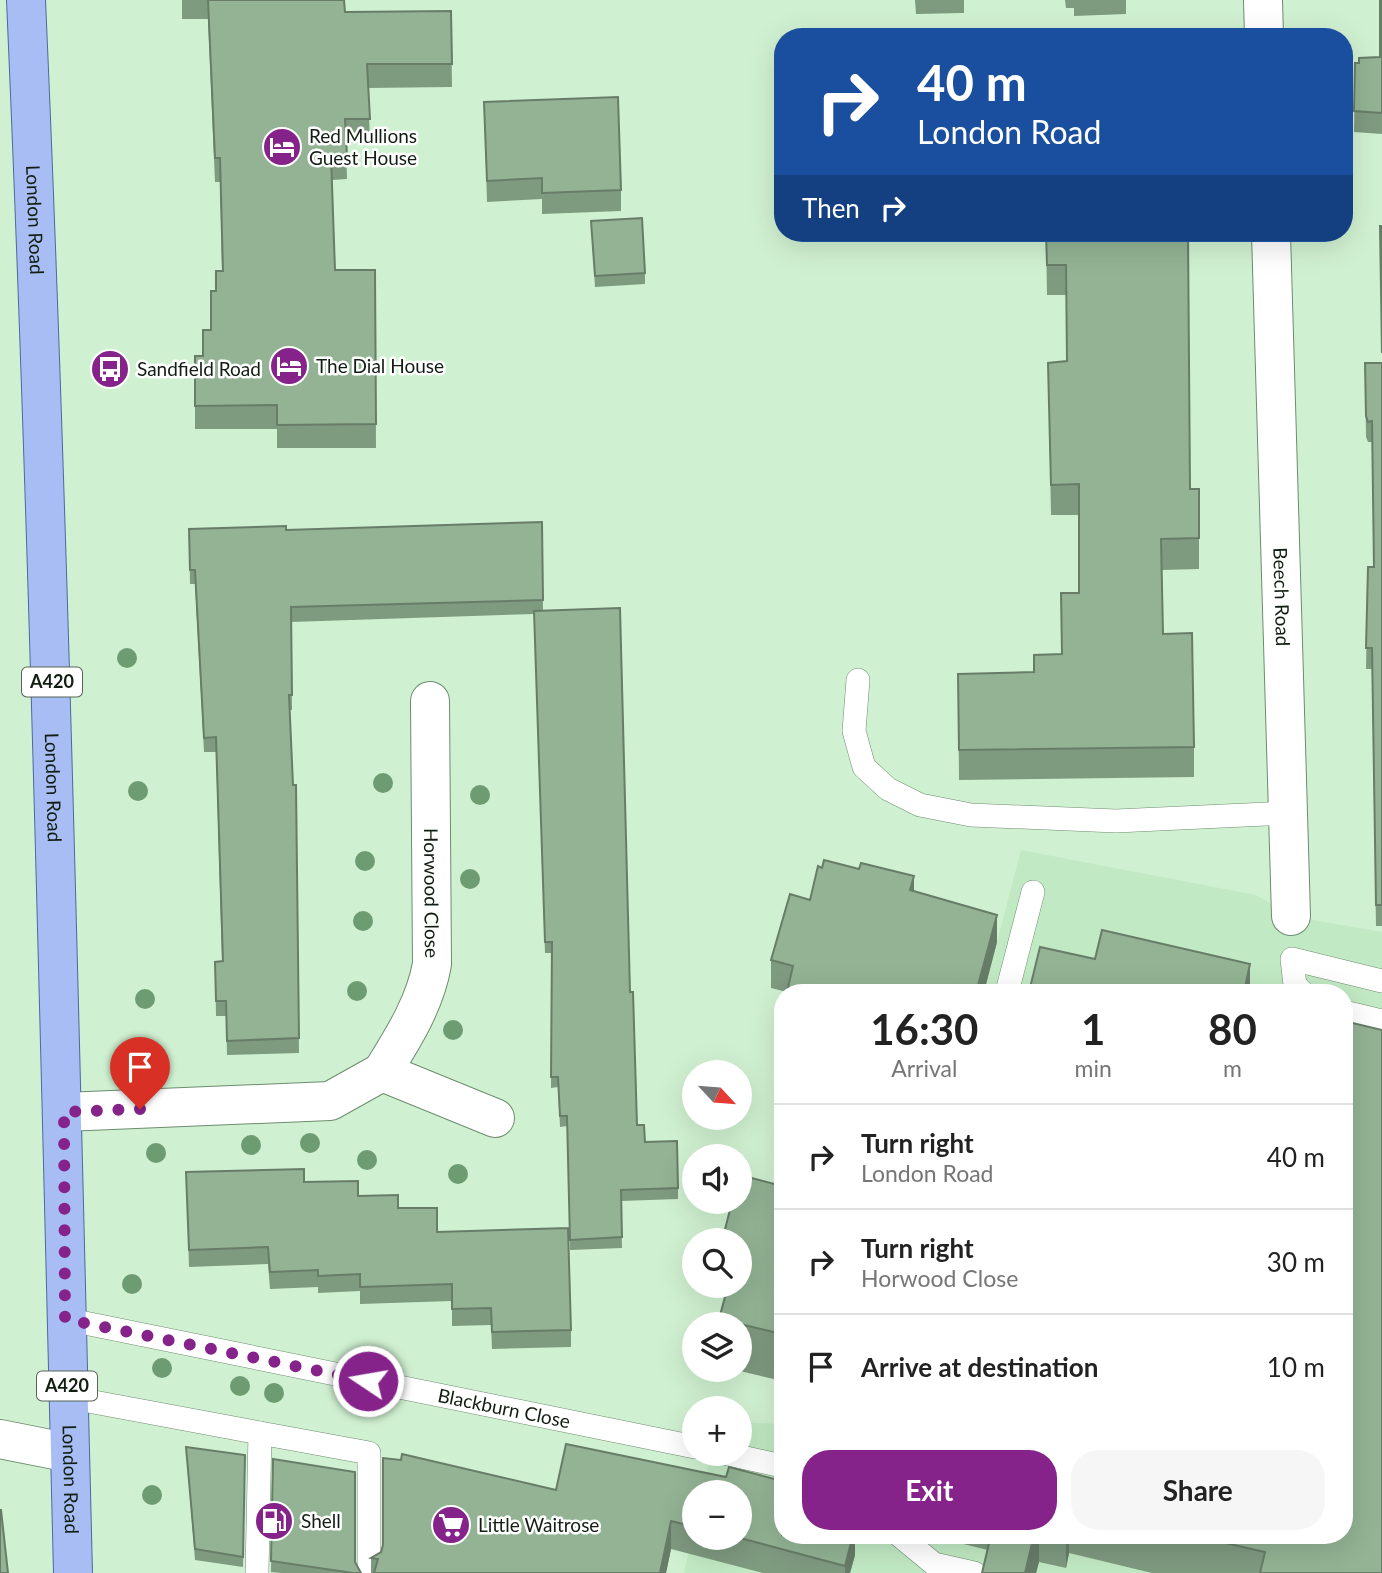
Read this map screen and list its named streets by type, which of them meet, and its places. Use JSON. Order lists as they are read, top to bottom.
{
  "streets": {
    "main road": ["London Road", "A420"],
    "street": ["Beech Road", "Horwood Close"],
    "lane": ["Blackburn Close"]
  },
  "crossings": [
    ["London Road", "Horwood Close"],
    ["London Road", "Blackburn Close"]
  ],
  "places": {
    "hotel": ["Red Mullions Guest House", "The Dial House"],
    "bus stop": ["Sandfield Road"],
    "fuel station": ["Shell"],
    "supermarket": ["Little Waitrose"]
  },
  "north": "bottom right",
  "page": {
    "turn": ["40 m", "London Road"],
    "then": "Then",
    "eta": [
      "16:30",
      "Arrival",
      "1",
      "min",
      "80",
      "m"
    ],
    "map_buttons": ["+", "−"],
    "list": [
      {
        "name": "Turn right",
        "note": "London Road",
        "value": "40 m"
      },
      {
        "name": "Turn right",
        "note": "Horwood Close",
        "value": "30 m"
      },
      {
        "name": "Arrive at destination",
        "value": "10 m"
      }
    ],
    "buttons": ["Exit", "Share"]
  }
}
